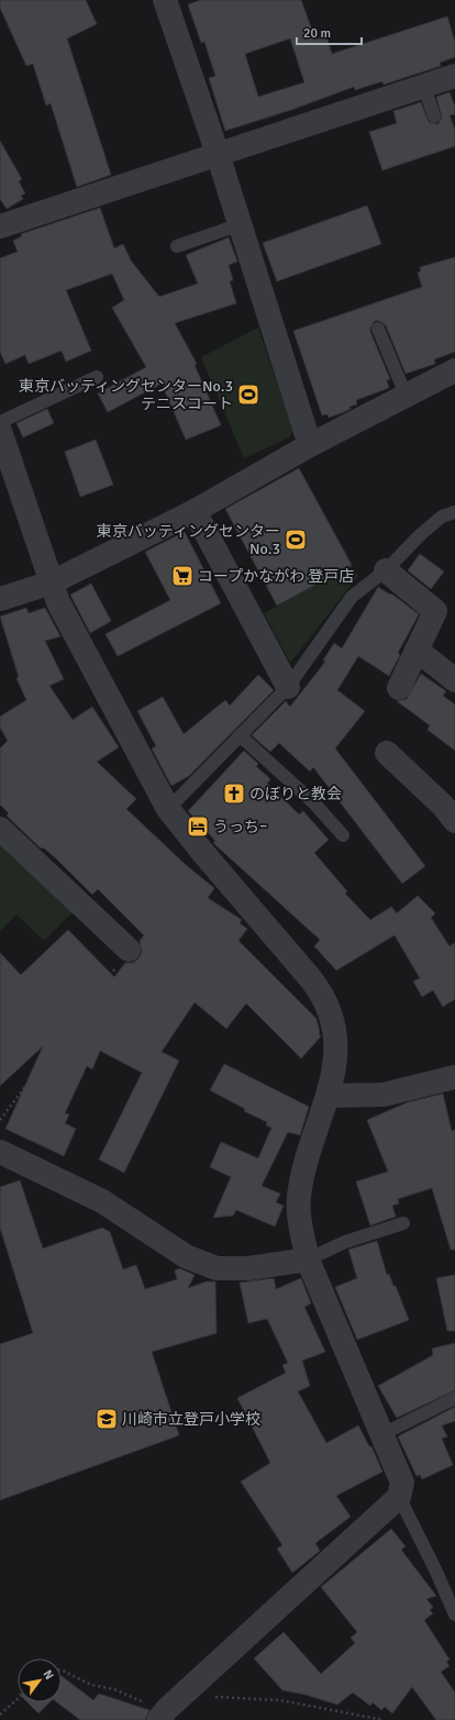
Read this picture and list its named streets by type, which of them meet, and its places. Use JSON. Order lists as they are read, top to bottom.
{
  "places": {
    "sports": ["東京バッティングセンターNo.3 テニスコート", "東京バッティングセンター No.3"],
    "supermarket": ["コープかながわ 登戸店"],
    "church": ["のぼりと教会"],
    "hotel": ["うっちｰ"],
    "school or university": ["川崎市立登戸小学校"]
  },
  "scale_bar": "20 m",
  "north": "top right"
}
